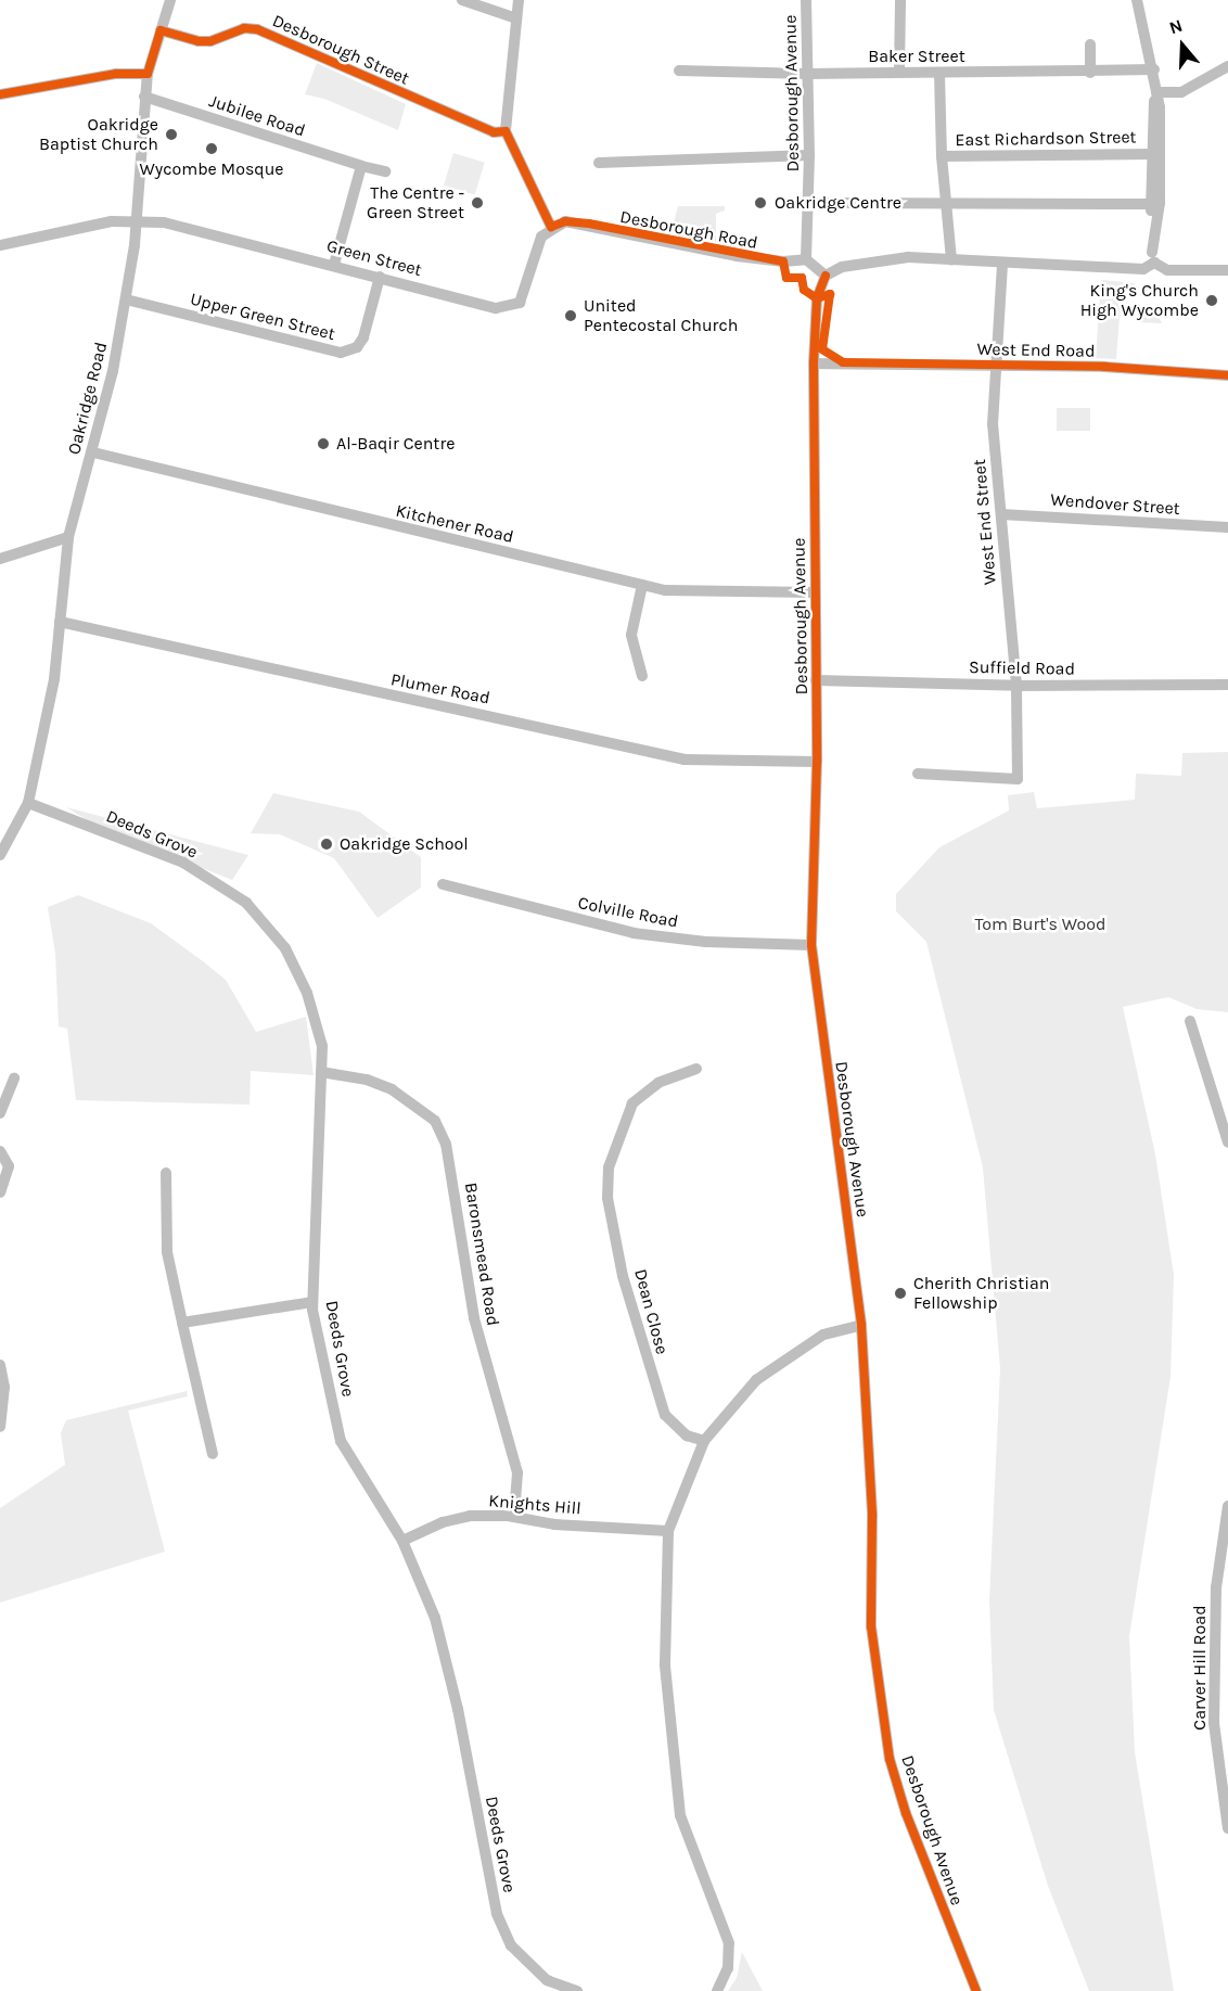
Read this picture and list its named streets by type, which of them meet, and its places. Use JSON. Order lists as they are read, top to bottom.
{
  "streets": {
    "street": [
      "Desborough Street",
      "Baker Street",
      "Desborough Avenue",
      "Jubilee Road",
      "East Richardson Street",
      "Desborough Road",
      "Green Street",
      "Upper Green Street",
      "West End Road",
      "Oakridge Road",
      "Wendover Street",
      "West End Street",
      "Kitchener Road",
      "Suffield Road",
      "Plumer Road",
      "Deeds Grove",
      "Colville Road",
      "Baronsmead Road",
      "Dean Close",
      "Knights Hill",
      "Carver Hill Road"
    ]
  },
  "crossings": [
    ["Desborough Street", "Oakridge Road"],
    ["Baker Street", "Desborough Avenue"],
    ["Desborough Avenue", "Desborough Road"],
    ["Desborough Avenue", "West End Road"],
    ["Desborough Avenue", "Kitchener Road"],
    ["Desborough Avenue", "Suffield Road"],
    ["Desborough Avenue", "Plumer Road"],
    ["Desborough Avenue", "Colville Road"],
    ["Jubilee Road", "Oakridge Road"],
    ["Desborough Road", "Green Street"],
    ["Green Street", "Upper Green Street"],
    ["Green Street", "Oakridge Road"],
    ["Upper Green Street", "Oakridge Road"],
    ["West End Road", "West End Street"],
    ["Oakridge Road", "Kitchener Road"],
    ["Oakridge Road", "Plumer Road"],
    ["Oakridge Road", "Deeds Grove"],
    ["Wendover Street", "West End Street"],
    ["West End Street", "Suffield Road"],
    ["Deeds Grove", "Baronsmead Road"],
    ["Deeds Grove", "Knights Hill"],
    ["Baronsmead Road", "Knights Hill"]
  ],
  "parks": ["Tom Burt's Wood"],
  "places": [
    "Oakridge Baptist Church",
    "Wycombe Mosque",
    "The Centre - Green Street",
    "Oakridge Centre",
    "King's Church High Wycombe",
    "United Pentecostal Church",
    "Al-Baqir Centre",
    "Oakridge School",
    "Cherith Christian Fellowship"
  ],
  "north": "top"
}
